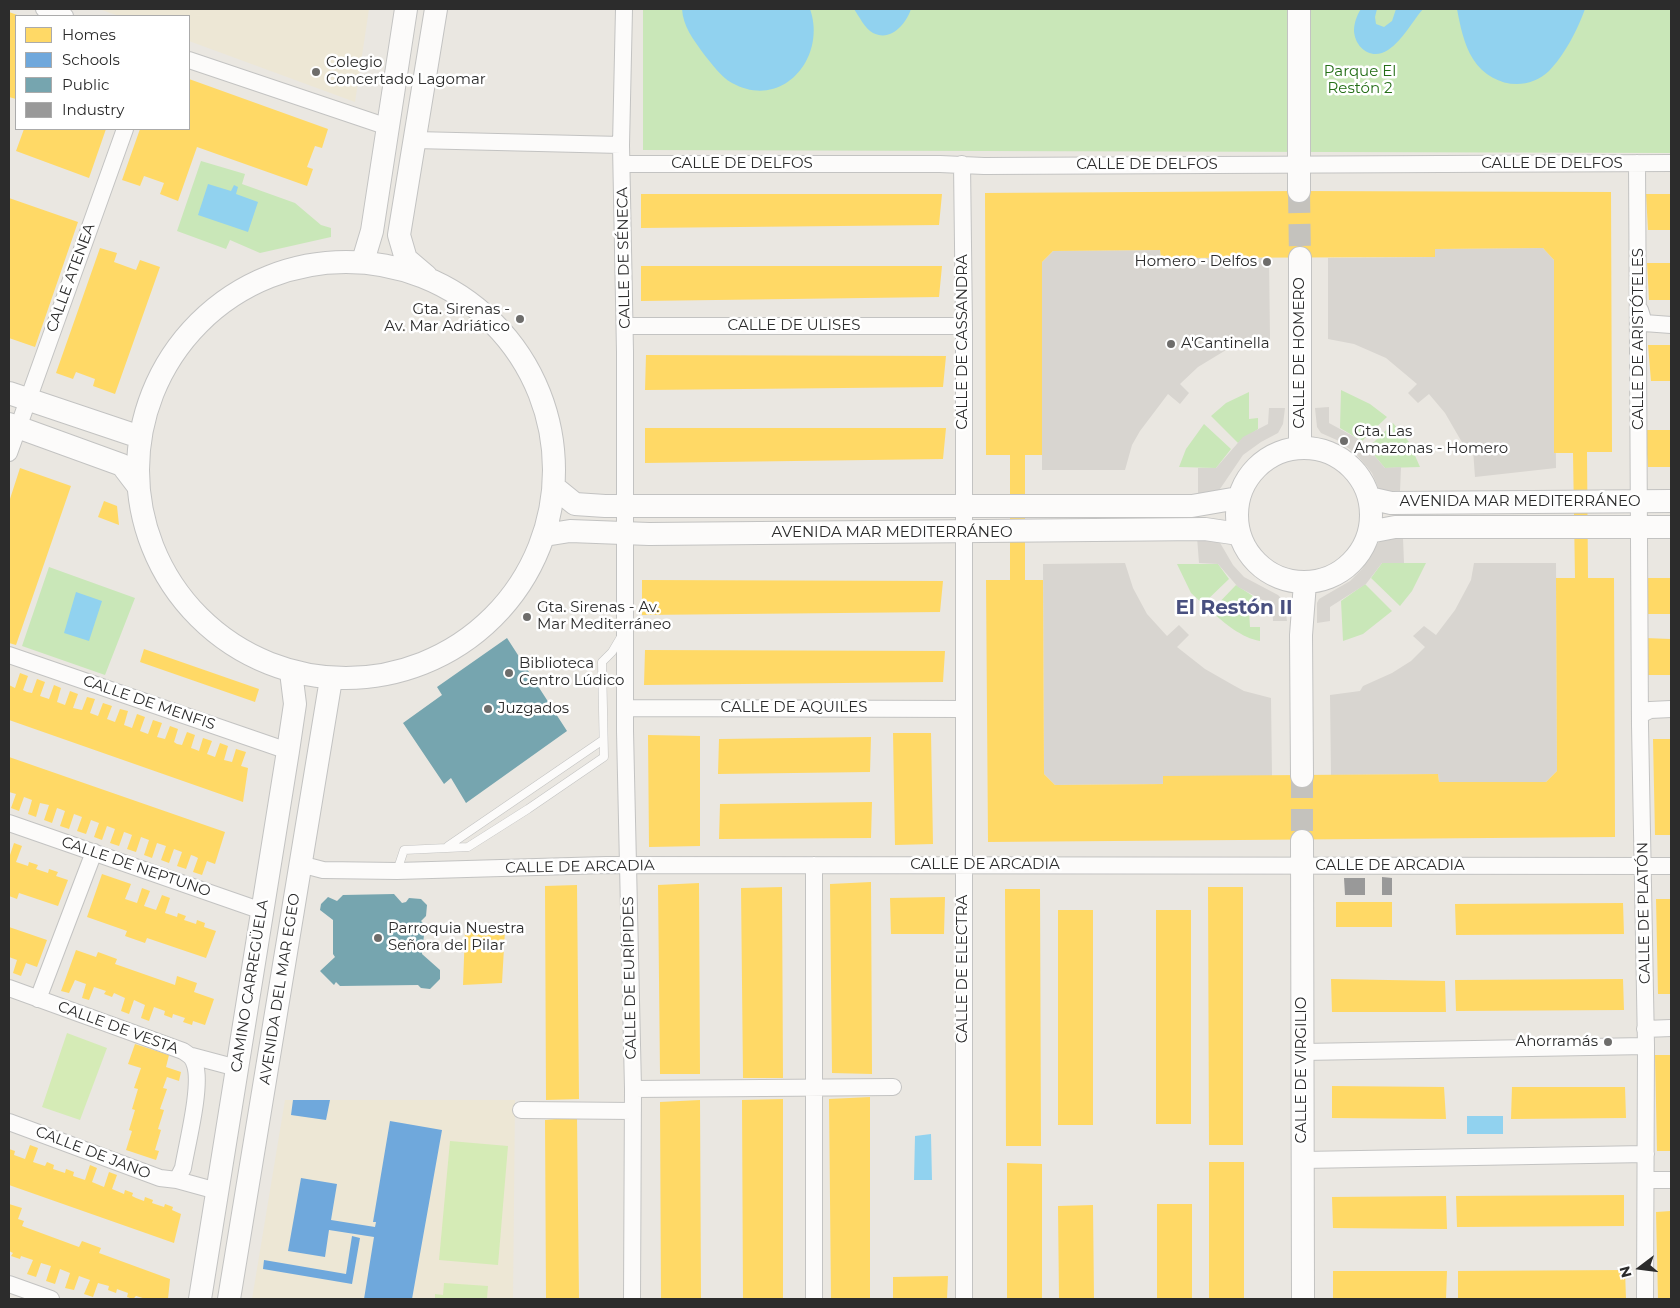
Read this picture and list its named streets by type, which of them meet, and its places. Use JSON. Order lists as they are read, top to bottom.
{
  "streets": {
    "street": [
      "CALLE DE DELFOS",
      "CALLE DE SÉNECA",
      "CALLE ATENEA",
      "CALLE DE ULISES",
      "CALLE DE ARISTÓTELES",
      "CALLE DE CASSANDRA",
      "CALLE DE HOMERO",
      "AVENIDA MAR MEDITERRÁNEO",
      "CALLE DE MENFIS",
      "CALLE DE AQUILES",
      "CALLE DE ARCADIA",
      "CALLE DE NEPTUNO",
      "CALLE DE PLATÓN",
      "CALLE DE ELECTRA",
      "CALLE DE EURÍPIDES",
      "CAMINO CARREGÜELA",
      "AVENIDA DEL MAR EGEO",
      "CALLE DE VESTA",
      "CALLE DE VIRGILIO",
      "CALLE DE JANO"
    ]
  },
  "crossings": [
    ["CALLE DE DELFOS", "CALLE DE SÉNECA"],
    ["CALLE DE DELFOS", "CALLE DE ARISTÓTELES"],
    ["CALLE DE DELFOS", "CALLE DE CASSANDRA"],
    ["CALLE DE SÉNECA", "CALLE DE ULISES"],
    ["CALLE DE SÉNECA", "AVENIDA MAR MEDITERRÁNEO"],
    ["CALLE DE SÉNECA", "CALLE DE EURÍPIDES"],
    ["CALLE DE ULISES", "CALLE DE CASSANDRA"],
    ["CALLE DE ARISTÓTELES", "AVENIDA MAR MEDITERRÁNEO"],
    ["CALLE DE ARISTÓTELES", "CALLE DE PLATÓN"],
    ["CALLE DE CASSANDRA", "AVENIDA MAR MEDITERRÁNEO"],
    ["CALLE DE CASSANDRA", "CALLE DE ELECTRA"],
    ["CALLE DE HOMERO", "AVENIDA MAR MEDITERRÁNEO"],
    ["AVENIDA MAR MEDITERRÁNEO", "CALLE DE PLATÓN"],
    ["AVENIDA MAR MEDITERRÁNEO", "CALLE DE ELECTRA"],
    ["AVENIDA MAR MEDITERRÁNEO", "CALLE DE EURÍPIDES"],
    ["CALLE DE MENFIS", "CAMINO CARREGÜELA"],
    ["CALLE DE AQUILES", "CALLE DE ELECTRA"],
    ["CALLE DE AQUILES", "CALLE DE EURÍPIDES"],
    ["CALLE DE ARCADIA", "CALLE DE PLATÓN"],
    ["CALLE DE ARCADIA", "CALLE DE ELECTRA"],
    ["CALLE DE ARCADIA", "CALLE DE EURÍPIDES"],
    ["CALLE DE ARCADIA", "AVENIDA DEL MAR EGEO"],
    ["CALLE DE ARCADIA", "CALLE DE VIRGILIO"],
    ["CALLE DE NEPTUNO", "CAMINO CARREGÜELA"],
    ["CAMINO CARREGÜELA", "CALLE DE JANO"],
    ["CALLE DE VESTA", "CALLE DE JANO"]
  ],
  "districts": ["El Restón II"],
  "parks": ["Parque El Restón 2"],
  "places": [
    "Colegio Concertado Lagomar",
    "Homero - Delfos",
    "Gta. Sirenas - Av. Mar Adriático",
    "A'Cantinella",
    "Gta. Las Amazonas - Homero",
    "Gta. Sirenas - Av. Mar Mediterráneo",
    "Biblioteca Centro Lúdico",
    "Juzgados",
    "Parroquia Nuestra Señora del Pilar",
    "Ahorramás"
  ],
  "legend": [
    "Homes",
    "Schools",
    "Public",
    "Industry"
  ],
  "north": "left"
}
